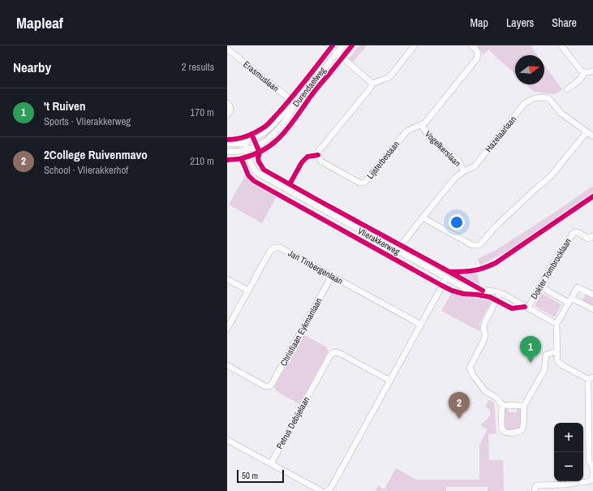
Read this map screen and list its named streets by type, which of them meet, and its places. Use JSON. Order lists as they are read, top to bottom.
{
  "streets": {
    "street": [
      "Erasmuslaan",
      "Durendaelweg",
      "Hazelaarlaan",
      "Vogelkerslaan",
      "Lijsterbeslaan",
      "Vlierakkerweg",
      "Jan Tinbergenlaan",
      "Dokter Tombrocklaan",
      "Christiaan Eykmanlaan",
      "Petrus Debijelaan"
    ]
  },
  "crossings": [
    ["Erasmuslaan", "Durendaelweg"],
    ["Durendaelweg", "Vlierakkerweg"],
    ["Hazelaarlaan", "Vogelkerslaan"],
    ["Hazelaarlaan", "Vlierakkerweg"],
    ["Vogelkerslaan", "Lijsterbeslaan"],
    ["Vlierakkerweg", "Dokter Tombrocklaan"],
    ["Jan Tinbergenlaan", "Christiaan Eykmanlaan"]
  ],
  "scale_bar": "50 m",
  "north": "right",
  "page": {
    "header": "Mapleaf",
    "nav": ["Map", "Layers", "Share"],
    "heading": ["Nearby", "2 results"],
    "list": [
      {
        "mark": "1",
        "name": "'t Ruiven",
        "note": "Sports · Vlierakkerweg",
        "value": "170 m"
      },
      {
        "mark": "2",
        "name": "2College Ruivenmavo",
        "note": "School · Vlierakkerhof",
        "value": "210 m"
      }
    ],
    "pins": ["1", "2"],
    "map_buttons": ["+", "−"],
    "scale": "50 m"
  }
}
